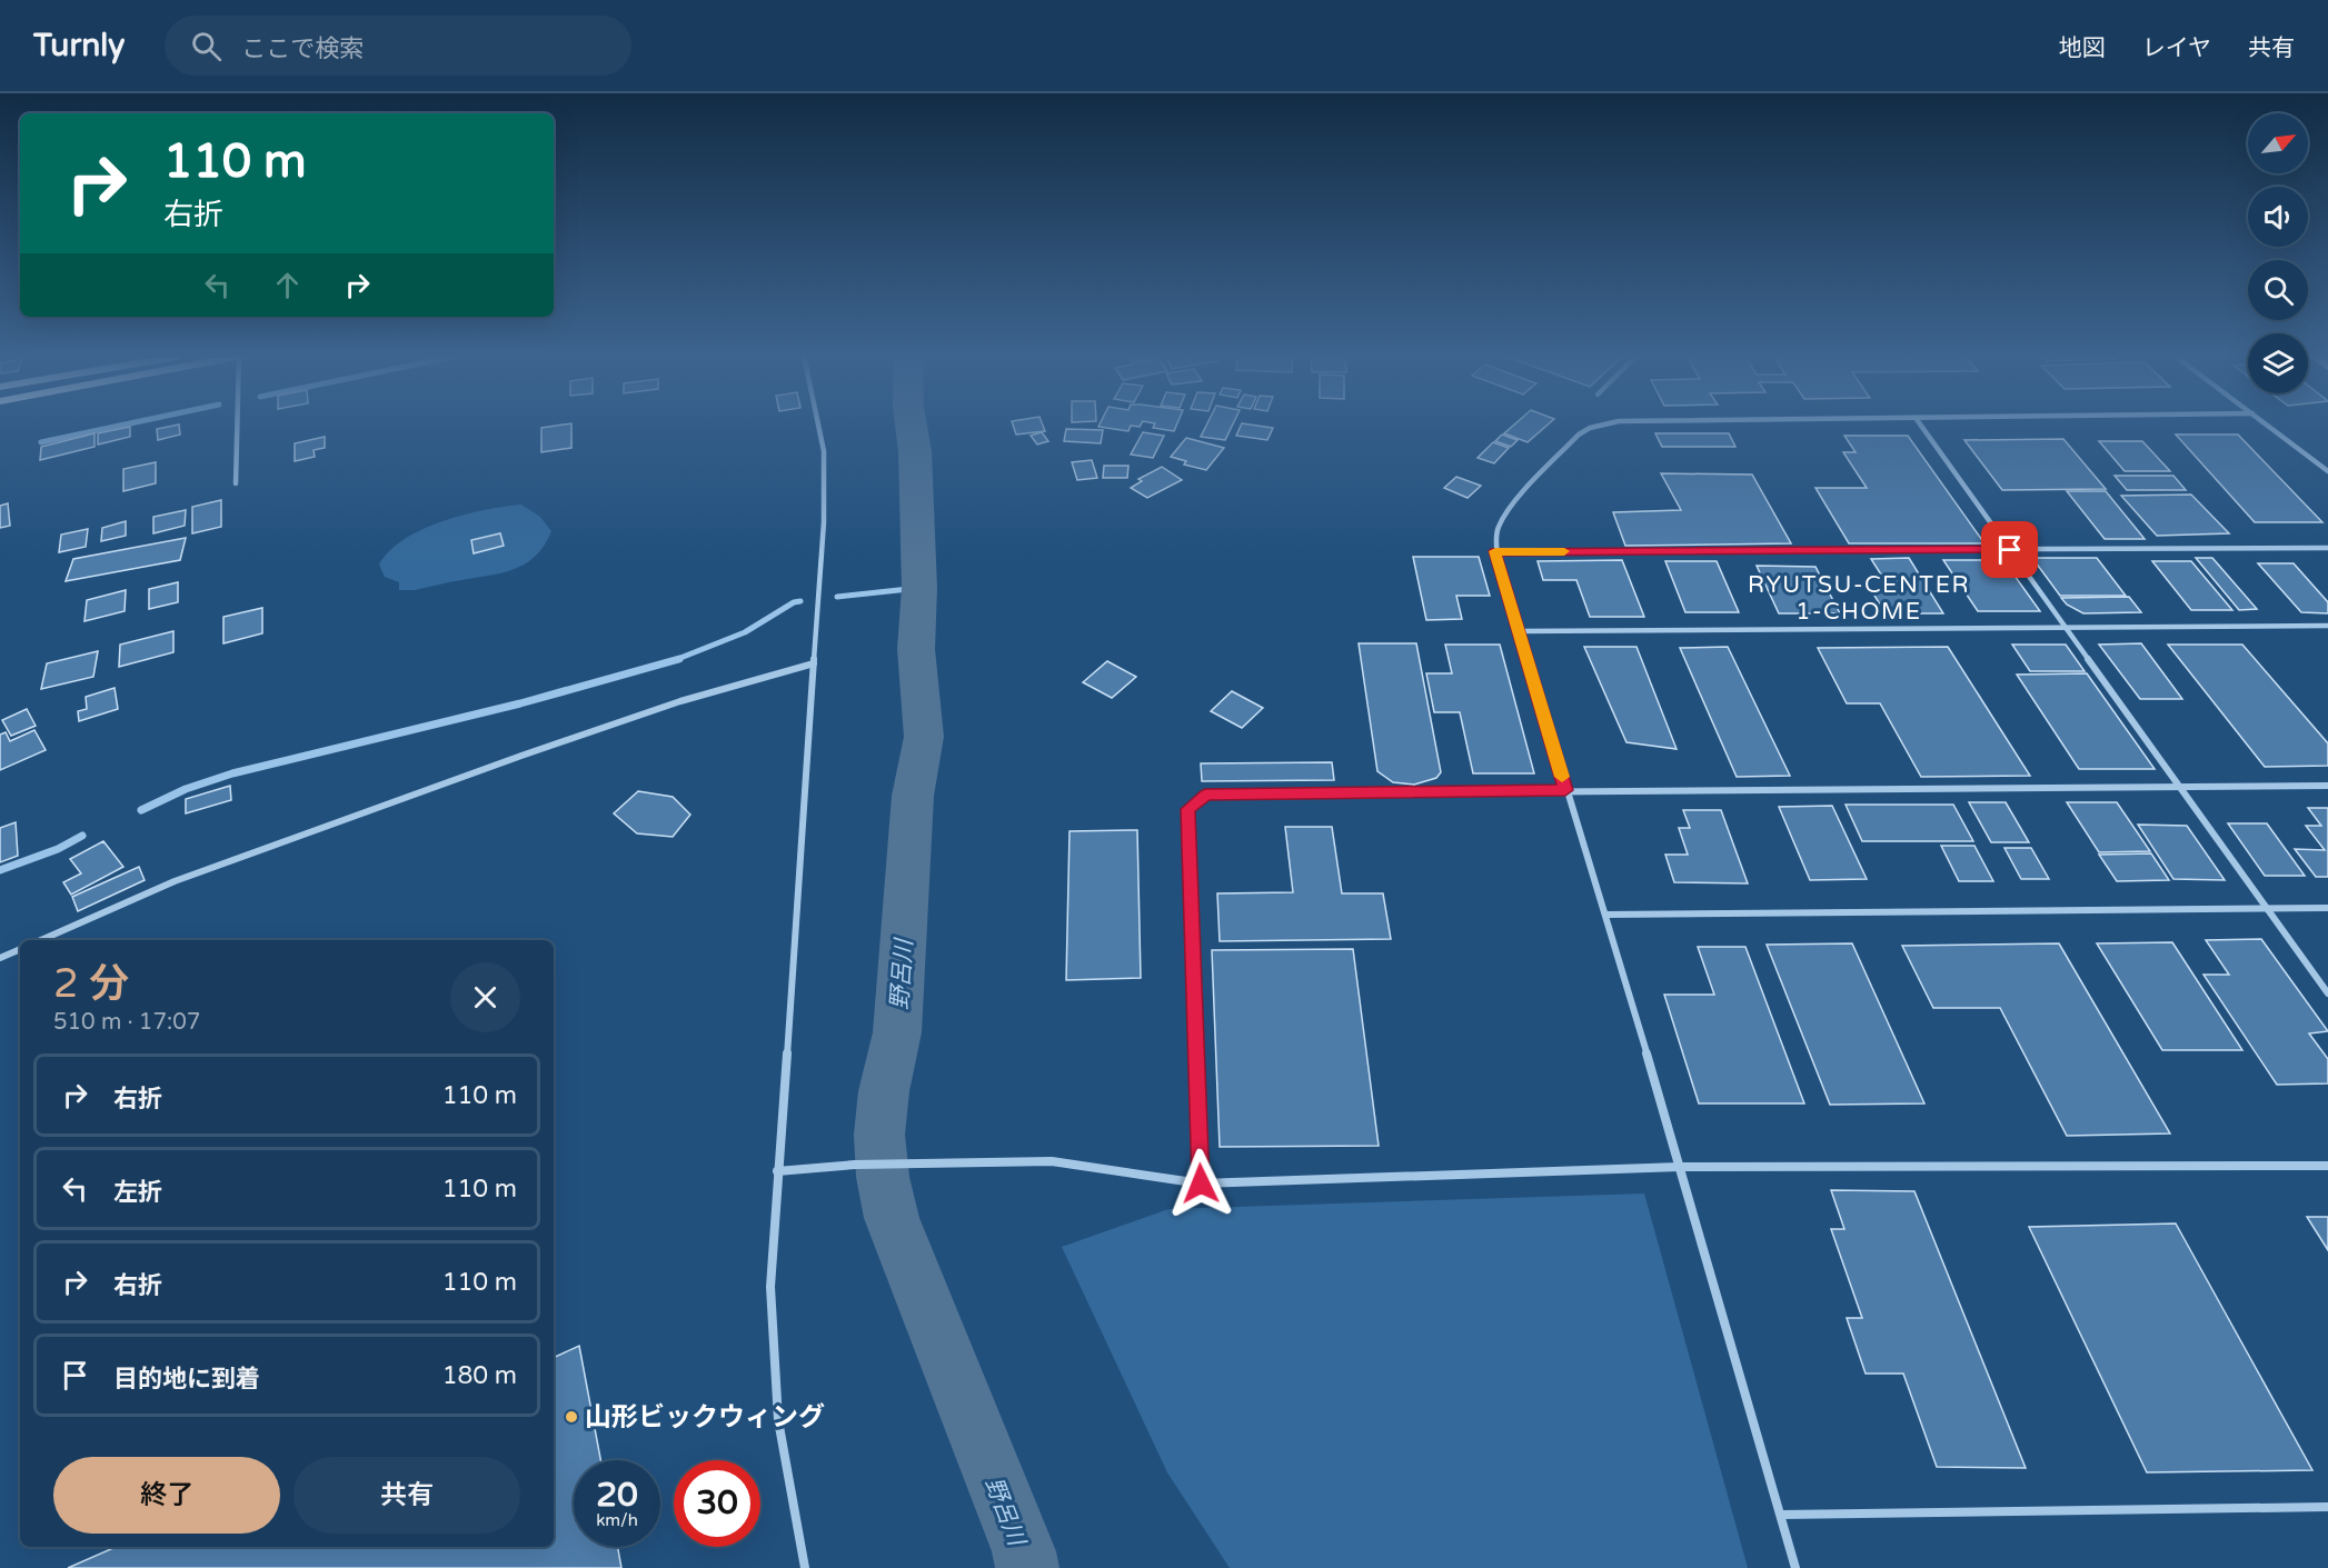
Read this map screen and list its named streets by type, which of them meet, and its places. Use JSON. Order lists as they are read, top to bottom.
{
  "districts": ["RYUTSU-CENTER 1-CHOME"],
  "water": ["野呂川"],
  "places": ["山形ビックウィング"],
  "north": "top right",
  "page": {
    "header": "Turnly",
    "search": "ここで検索",
    "nav": ["地図", "レイヤ", "共有"],
    "turn": ["110 m", "右折"],
    "heading": ["2 分", "510 m · 17:07"],
    "list": [
      {
        "name": "右折",
        "value": "110 m"
      },
      {
        "name": "左折",
        "value": "110 m"
      },
      {
        "name": "右折",
        "value": "110 m"
      },
      {
        "name": "目的地に到着",
        "value": "180 m"
      }
    ],
    "buttons": ["終了", "共有"],
    "speed": "20 km/h",
    "limit": "30"
  }
}
